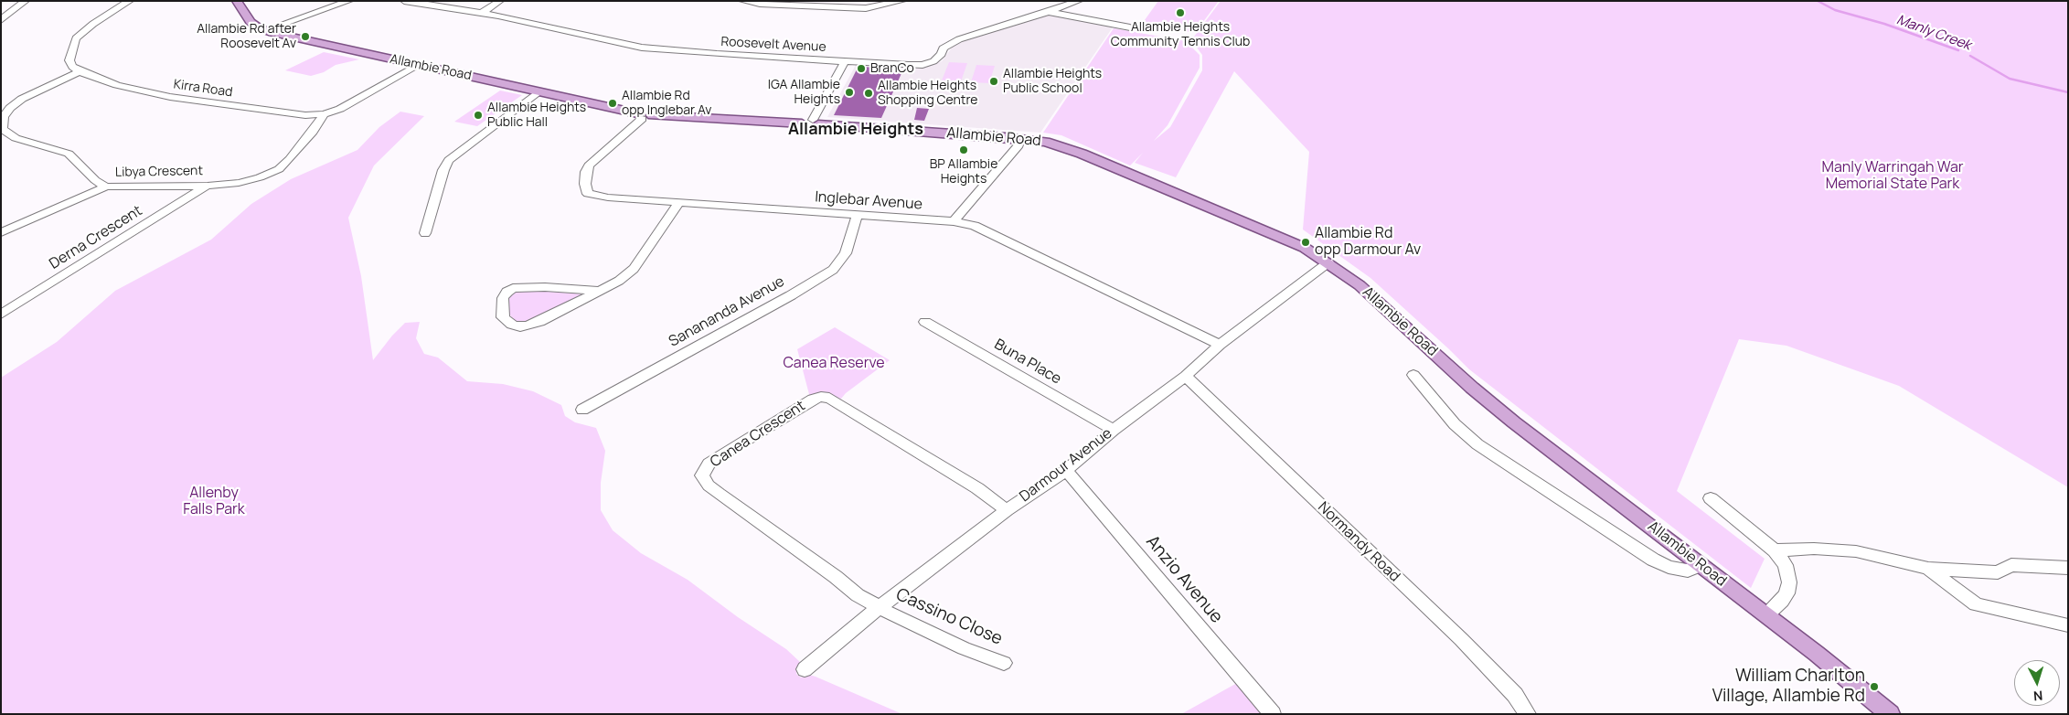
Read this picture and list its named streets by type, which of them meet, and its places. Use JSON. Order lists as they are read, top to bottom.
{
  "streets": {
    "main road": ["Allambie Road"],
    "street": [
      "Roosevelt Avenue",
      "Kirra Road",
      "Libya Crescent",
      "Inglebar Avenue",
      "Derna Crescent",
      "Sanananda Avenue",
      "Buna Place",
      "Canea Crescent",
      "Darmour Avenue",
      "Normandy Road",
      "Anzio Avenue",
      "Cassino Close"
    ]
  },
  "crossings": [
    ["Allambie Road", "Kirra Road"],
    ["Allambie Road", "Inglebar Avenue"],
    ["Allambie Road", "Darmour Avenue"],
    ["Kirra Road", "Libya Crescent"],
    ["Libya Crescent", "Derna Crescent"],
    ["Inglebar Avenue", "Sanananda Avenue"],
    ["Inglebar Avenue", "Darmour Avenue"],
    ["Buna Place", "Darmour Avenue"],
    ["Canea Crescent", "Darmour Avenue"],
    ["Canea Crescent", "Cassino Close"],
    ["Darmour Avenue", "Normandy Road"],
    ["Darmour Avenue", "Anzio Avenue"],
    ["Darmour Avenue", "Cassino Close"]
  ],
  "districts": ["Allambie Heights"],
  "water": ["Manly Creek"],
  "parks": ["Manly Warringah War Memorial State Park", "Canea Reserve", "Allenby Falls Park"],
  "places": [
    "Allambie Heights Community Tennis Club",
    "Allambie Rd after Roosevelt Av",
    "BranCo",
    "Allambie Heights Public School",
    "IGA Allambie Heights",
    "Allambie Heights Shopping Centre",
    "Allambie Rd opp Inglebar Av",
    "Allambie Heights Public Hall",
    "BP Allambie Heights",
    "Allambie Rd opp Darmour Av",
    "William Charlton Village, Allambie Rd"
  ],
  "north": "bottom"
}
